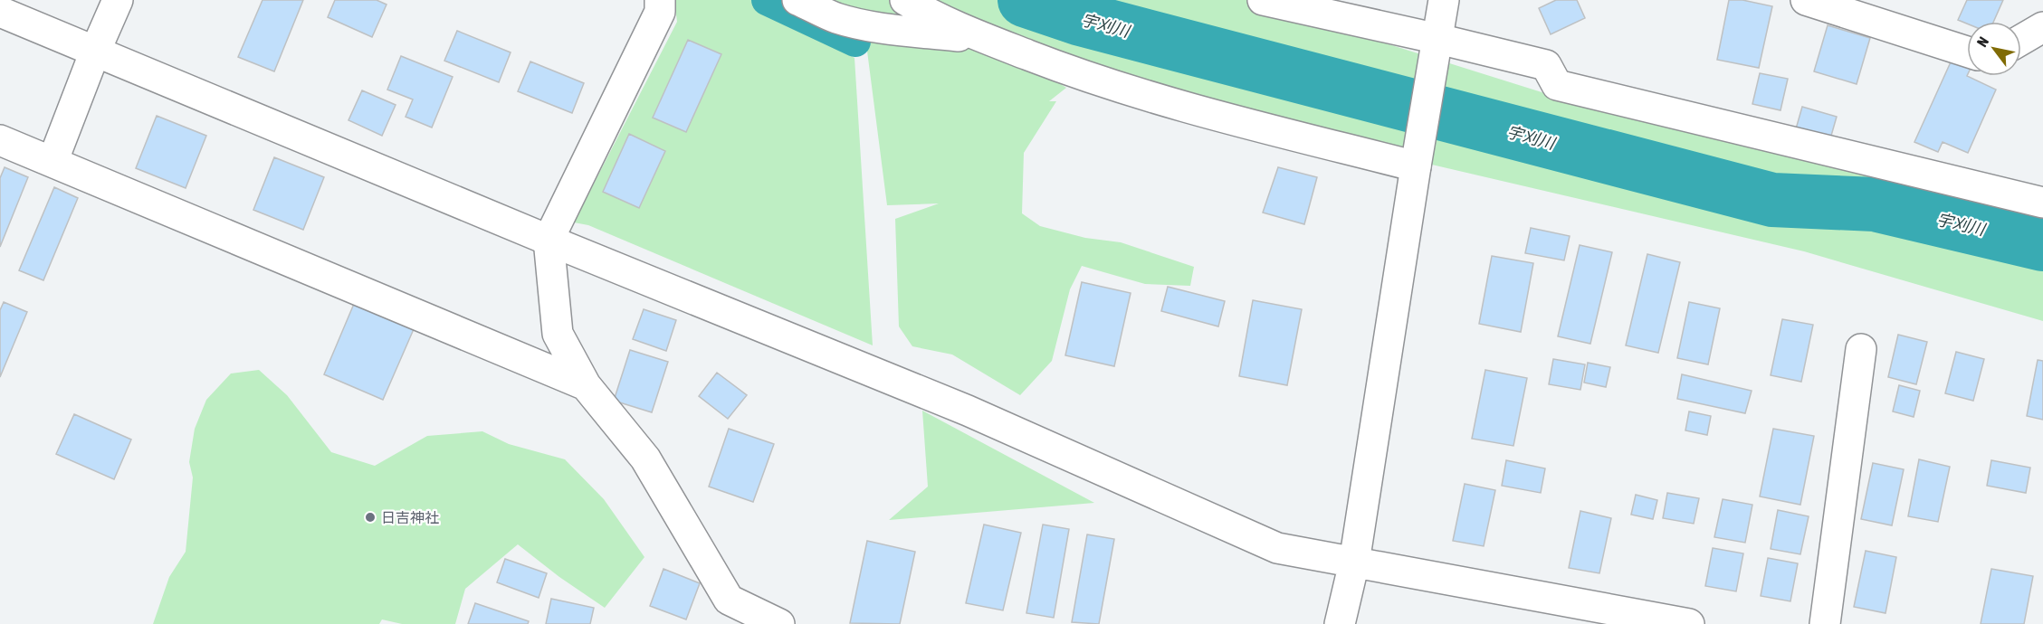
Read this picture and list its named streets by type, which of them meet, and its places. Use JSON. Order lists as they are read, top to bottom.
{
  "water": ["宇刈川"],
  "places": ["日吉神社"],
  "north": "top left"
}
